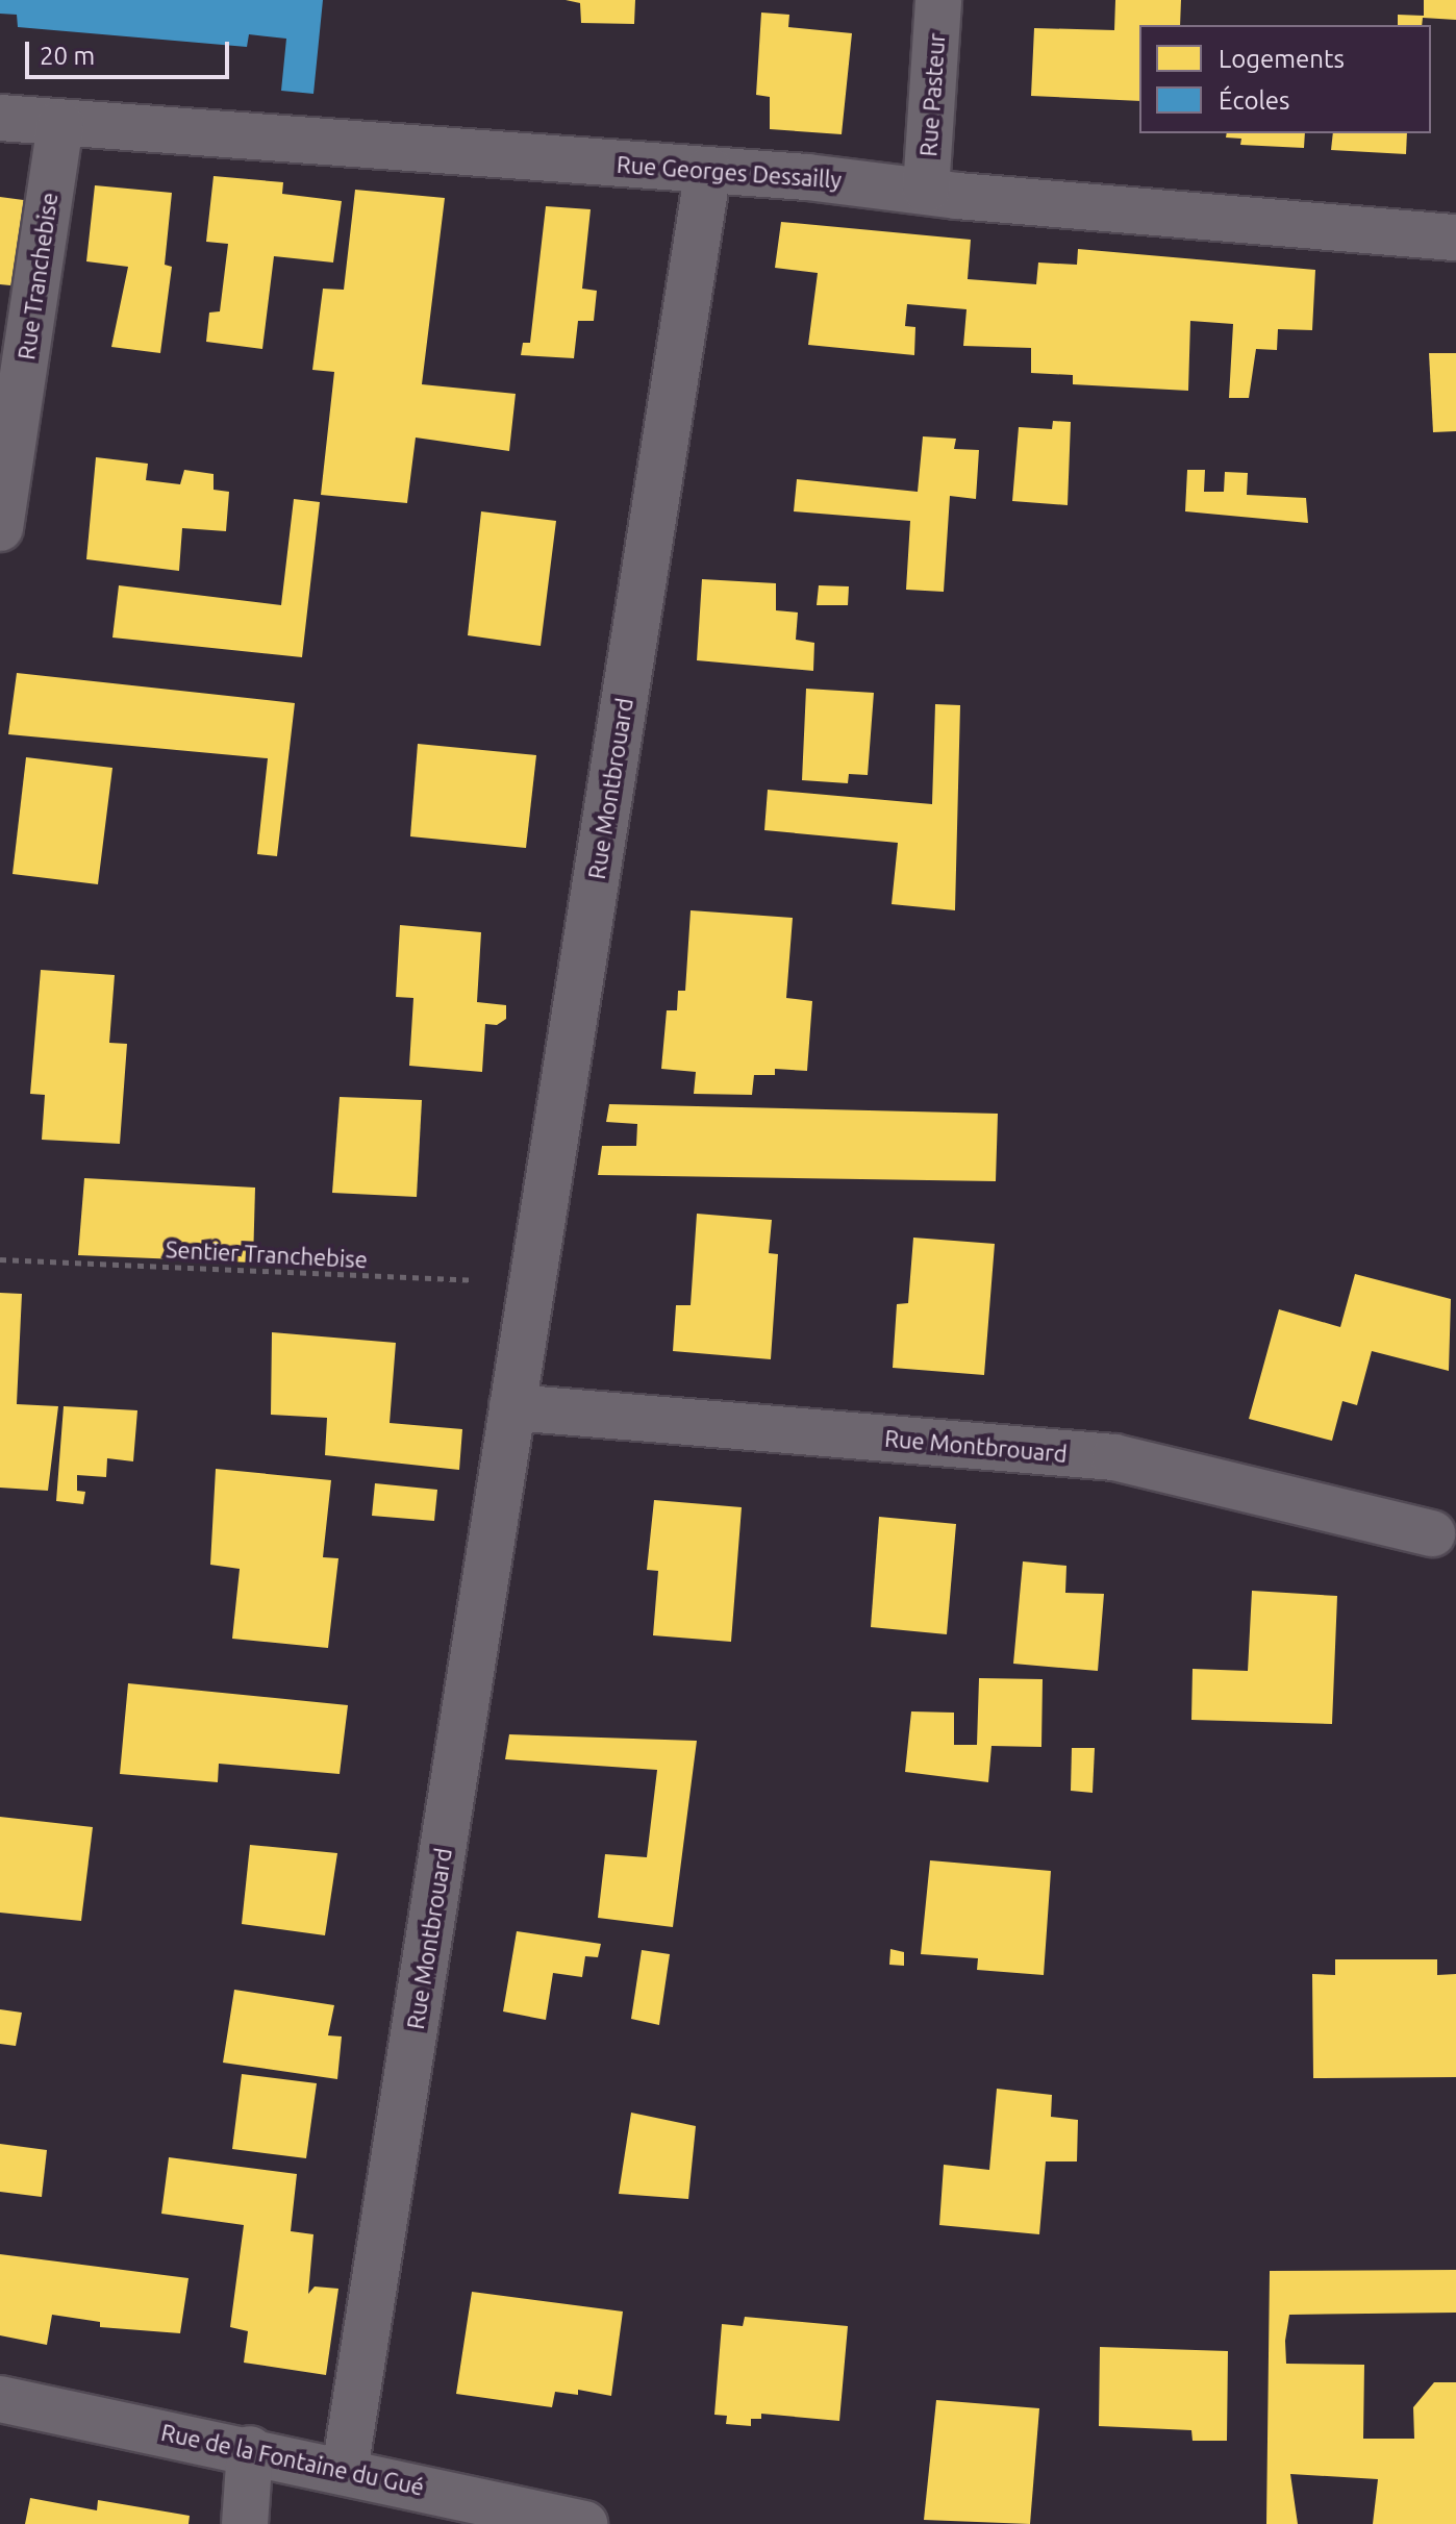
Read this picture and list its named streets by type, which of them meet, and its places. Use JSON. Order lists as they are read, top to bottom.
{
  "streets": {
    "street": [
      "Rue Pasteur",
      "Rue Georges Dessailly",
      "Rue Tranchebise",
      "Rue Montbrouard",
      "Rue de la Fontaine du Gué"
    ],
    "path": ["Sentier Tranchebise"]
  },
  "crossings": [
    ["Rue Pasteur", "Rue Georges Dessailly"],
    ["Rue Georges Dessailly", "Rue Tranchebise"],
    ["Rue Georges Dessailly", "Rue Montbrouard"],
    ["Rue Montbrouard", "Sentier Tranchebise"],
    ["Rue Montbrouard", "Rue de la Fontaine du Gué"]
  ],
  "legend": ["Logements", "Écoles"],
  "scale_bar": "20 m"
}
